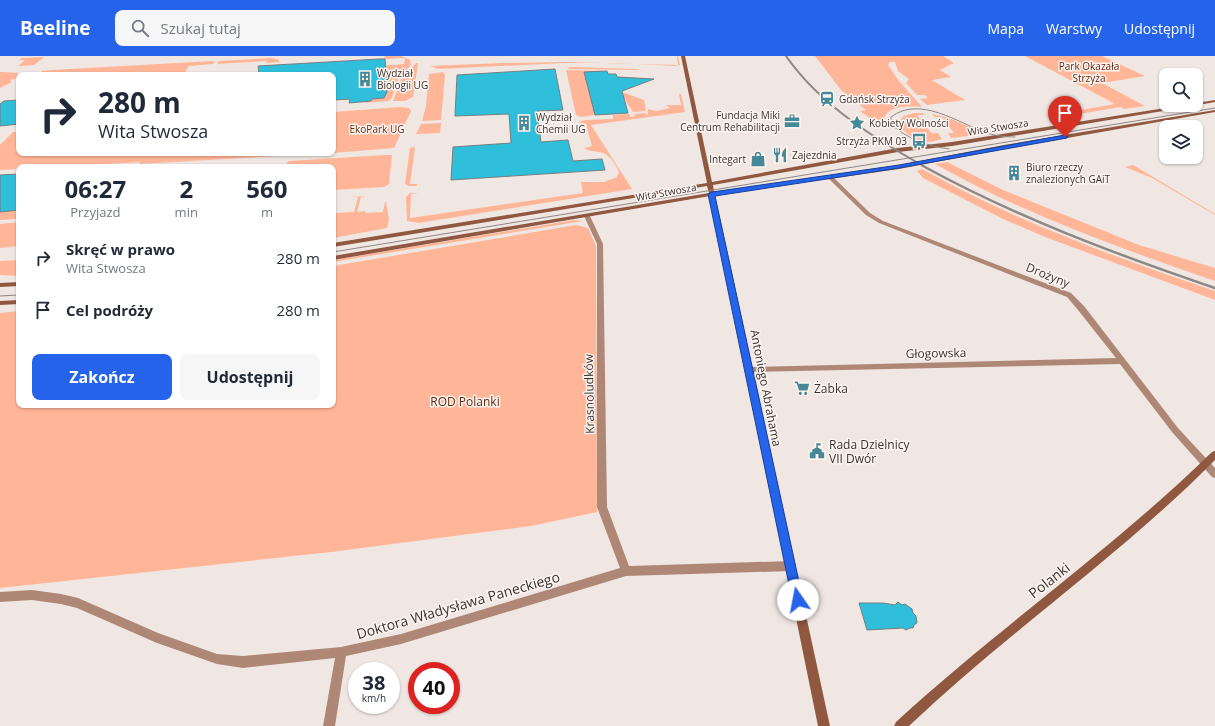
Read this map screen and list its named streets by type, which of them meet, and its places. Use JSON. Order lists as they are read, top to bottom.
{
  "streets": {
    "street": [
      "Wita Stwosza",
      "Drożyny",
      "Głogowska",
      "Antoniego Abrahama",
      "Krasnoludków",
      "Polanki",
      "Doktora Władysława Paneckiego"
    ]
  },
  "crossings": [
    ["Wita Stwosza", "Drożyny"],
    ["Wita Stwosza", "Antoniego Abrahama"],
    ["Wita Stwosza", "Krasnoludków"],
    ["Drożyny", "Głogowska"],
    ["Drożyny", "Polanki"],
    ["Głogowska", "Antoniego Abrahama"],
    ["Antoniego Abrahama", "Doktora Władysława Paneckiego"],
    ["Krasnoludków", "Doktora Władysława Paneckiego"]
  ],
  "parks": ["Park Okazała Strzyża", "EkoPark UG", "ROD Polanki"],
  "places": {
    "building": ["Wydział Biologii UG", "Wydział Chemii UG", "Biuro rzeczy znalezionych GAiT"],
    "station": ["Gdańsk Strzyża"],
    "office": ["Fundacja Miki Centrum Rehabilitacji"],
    "place": ["Kobiety Wolności"],
    "bus stop": ["Strzyża PKM 03"],
    "restaurant": ["Zajezdnia"],
    "shop": ["Integart"],
    "supermarket": ["Żabka"],
    "public building": ["Rada Dzielnicy VII Dwór"]
  },
  "page": {
    "header": "Beeline",
    "search": "Szukaj tutaj",
    "nav": ["Mapa", "Warstwy", "Udostępnij"],
    "turn": ["280 m", "Wita Stwosza"],
    "eta": [
      "06:27",
      "Przyjazd",
      "2",
      "min",
      "560",
      "m"
    ],
    "list": [
      {
        "name": "Skręć w prawo",
        "note": "Wita Stwosza",
        "value": "280 m"
      },
      {
        "name": "Cel podróży",
        "value": "280 m"
      }
    ],
    "buttons": ["Zakończ", "Udostępnij"],
    "speed": "38 km/h",
    "limit": "40"
  }
}
